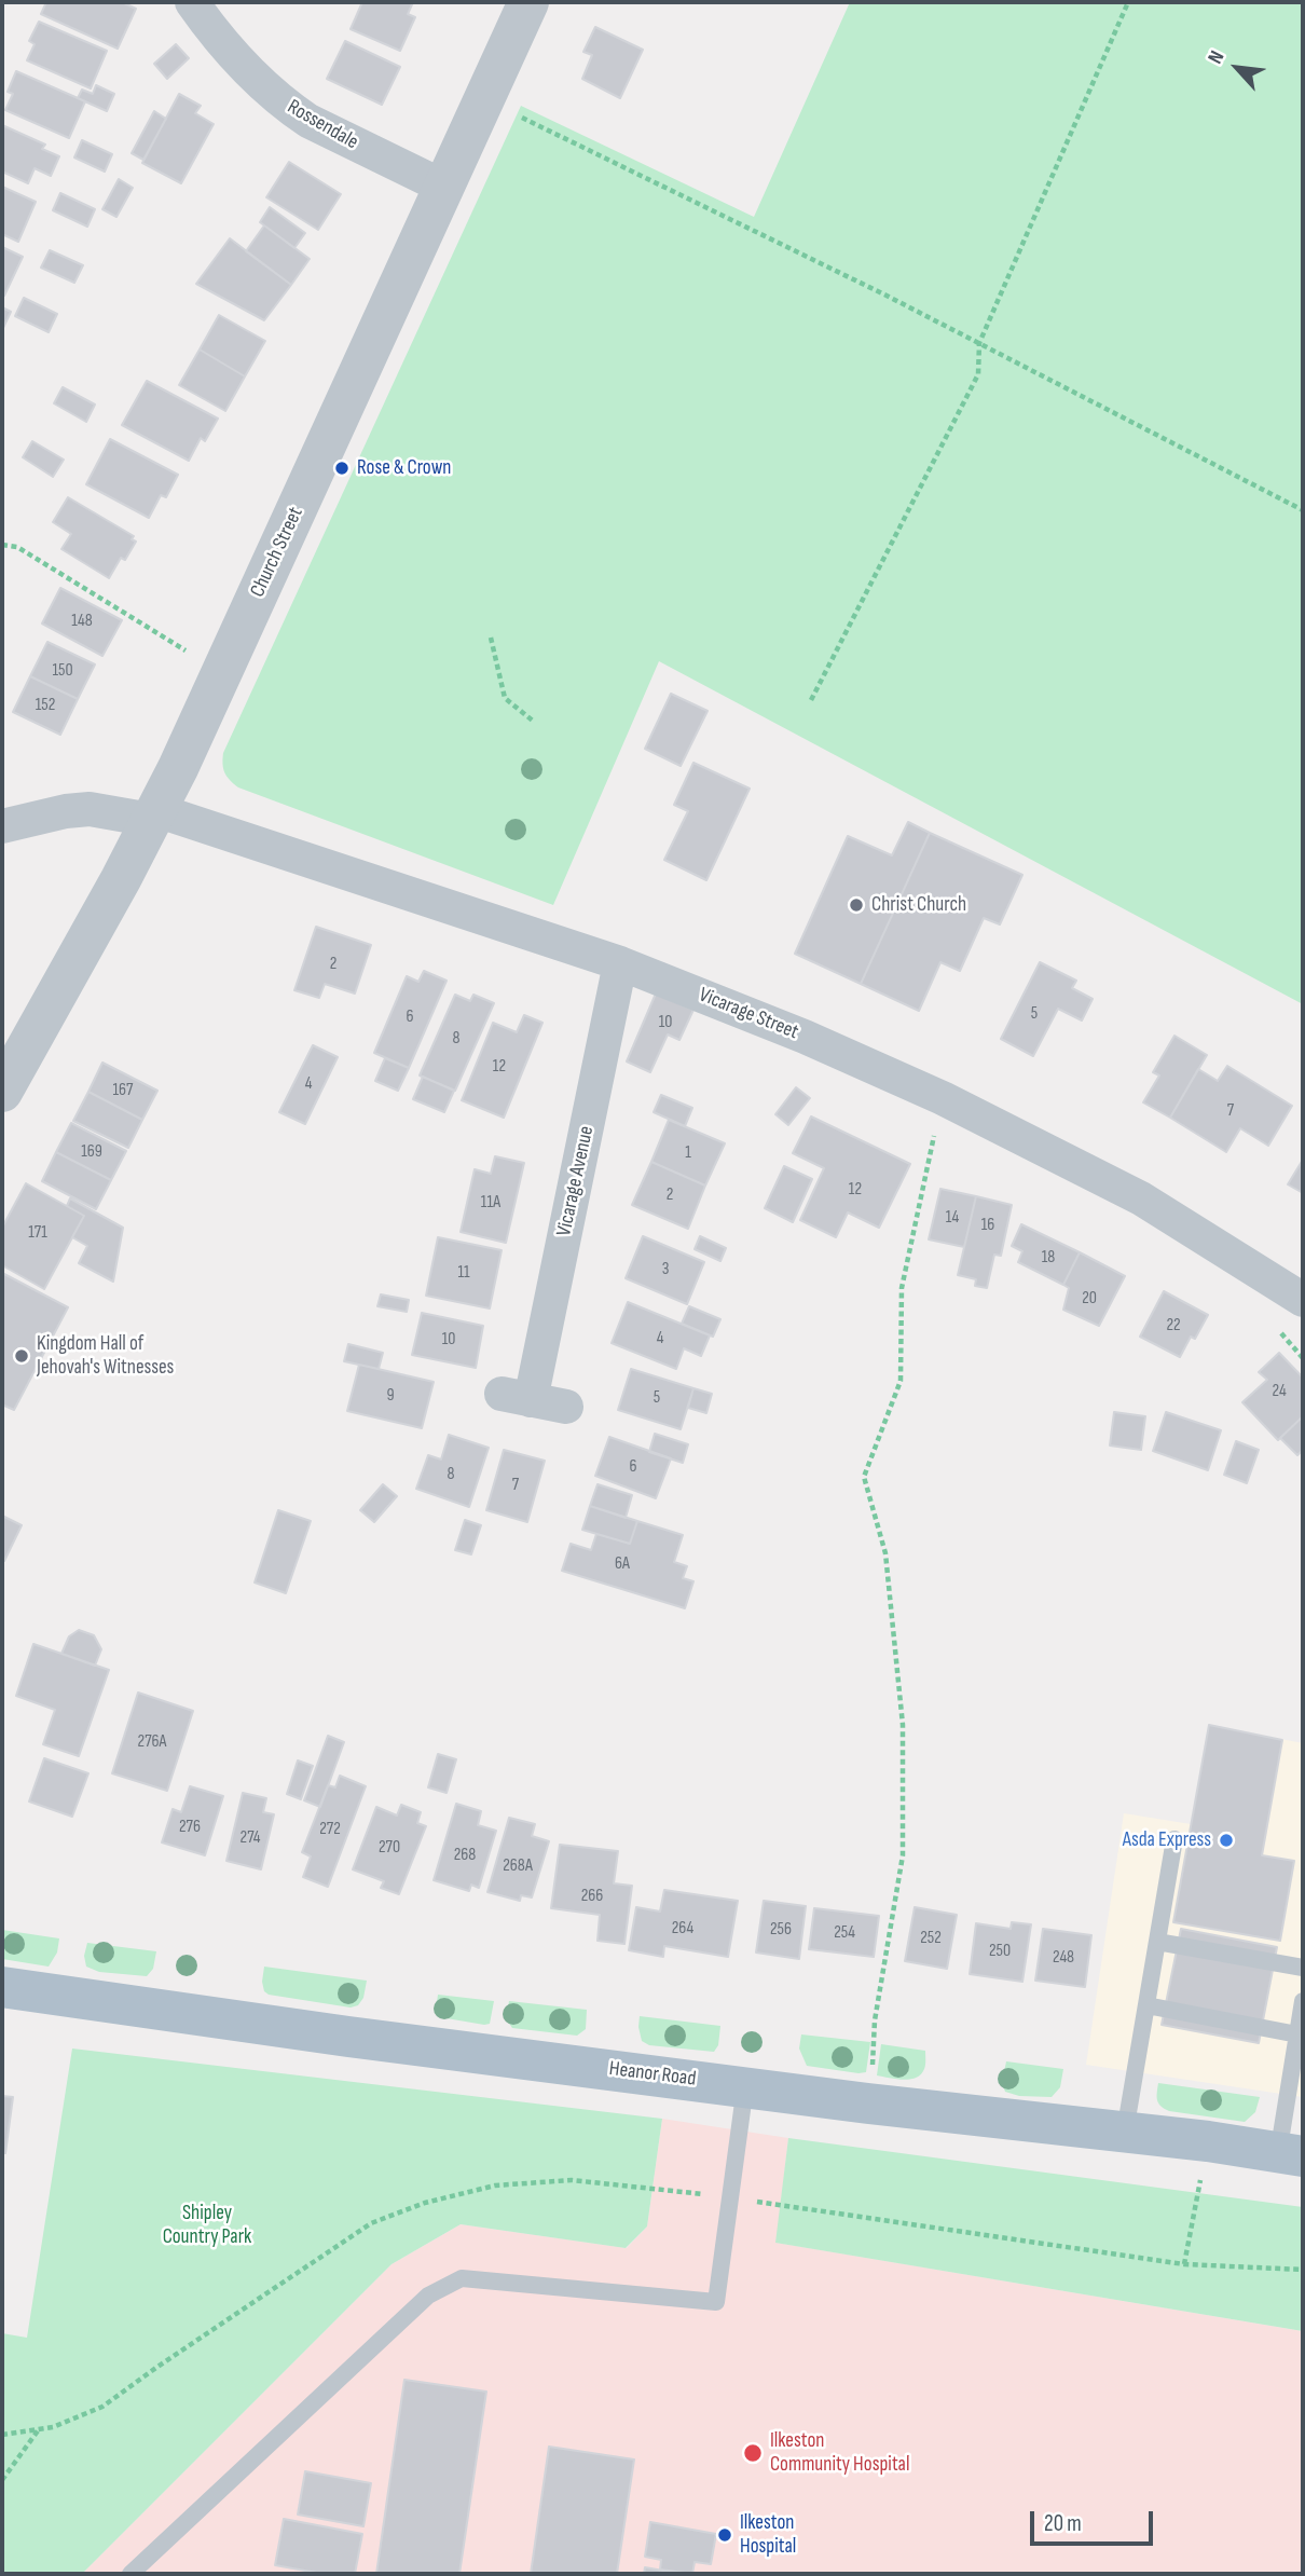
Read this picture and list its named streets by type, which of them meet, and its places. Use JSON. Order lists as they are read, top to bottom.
{
  "streets": {
    "main road": ["Heanor Road"],
    "street": [
      "Rossendale",
      "Church Street",
      "Vicarage Street",
      "Vicarage Avenue"
    ]
  },
  "crossings": [
    ["Rossendale", "Church Street"],
    ["Church Street", "Vicarage Street"],
    ["Vicarage Street", "Vicarage Avenue"]
  ],
  "parks": ["Shipley Country Park"],
  "places": [
    "Rose & Crown",
    "Christ Church",
    "Kingdom Hall of Jehovah's Witnesses",
    "Asda Express",
    "Ilkeston Community Hospital",
    "Ilkeston Hospital"
  ],
  "house_numbers": [
    "148",
    "150",
    "152",
    "2",
    "5",
    "6",
    "10",
    "8",
    "12",
    "4",
    "167",
    "7",
    "169",
    "1",
    "12",
    "2",
    "11A",
    "14",
    "16",
    "171",
    "18",
    "3",
    "11",
    "20",
    "22",
    "4",
    "10",
    "24",
    "9",
    "5",
    "6",
    "8",
    "7",
    "6A",
    "276A",
    "276",
    "272",
    "274",
    "270",
    "268",
    "268A",
    "266",
    "264",
    "256",
    "254",
    "252",
    "250",
    "248"
  ],
  "scale_bar": "20 m",
  "north": "top left"
}
